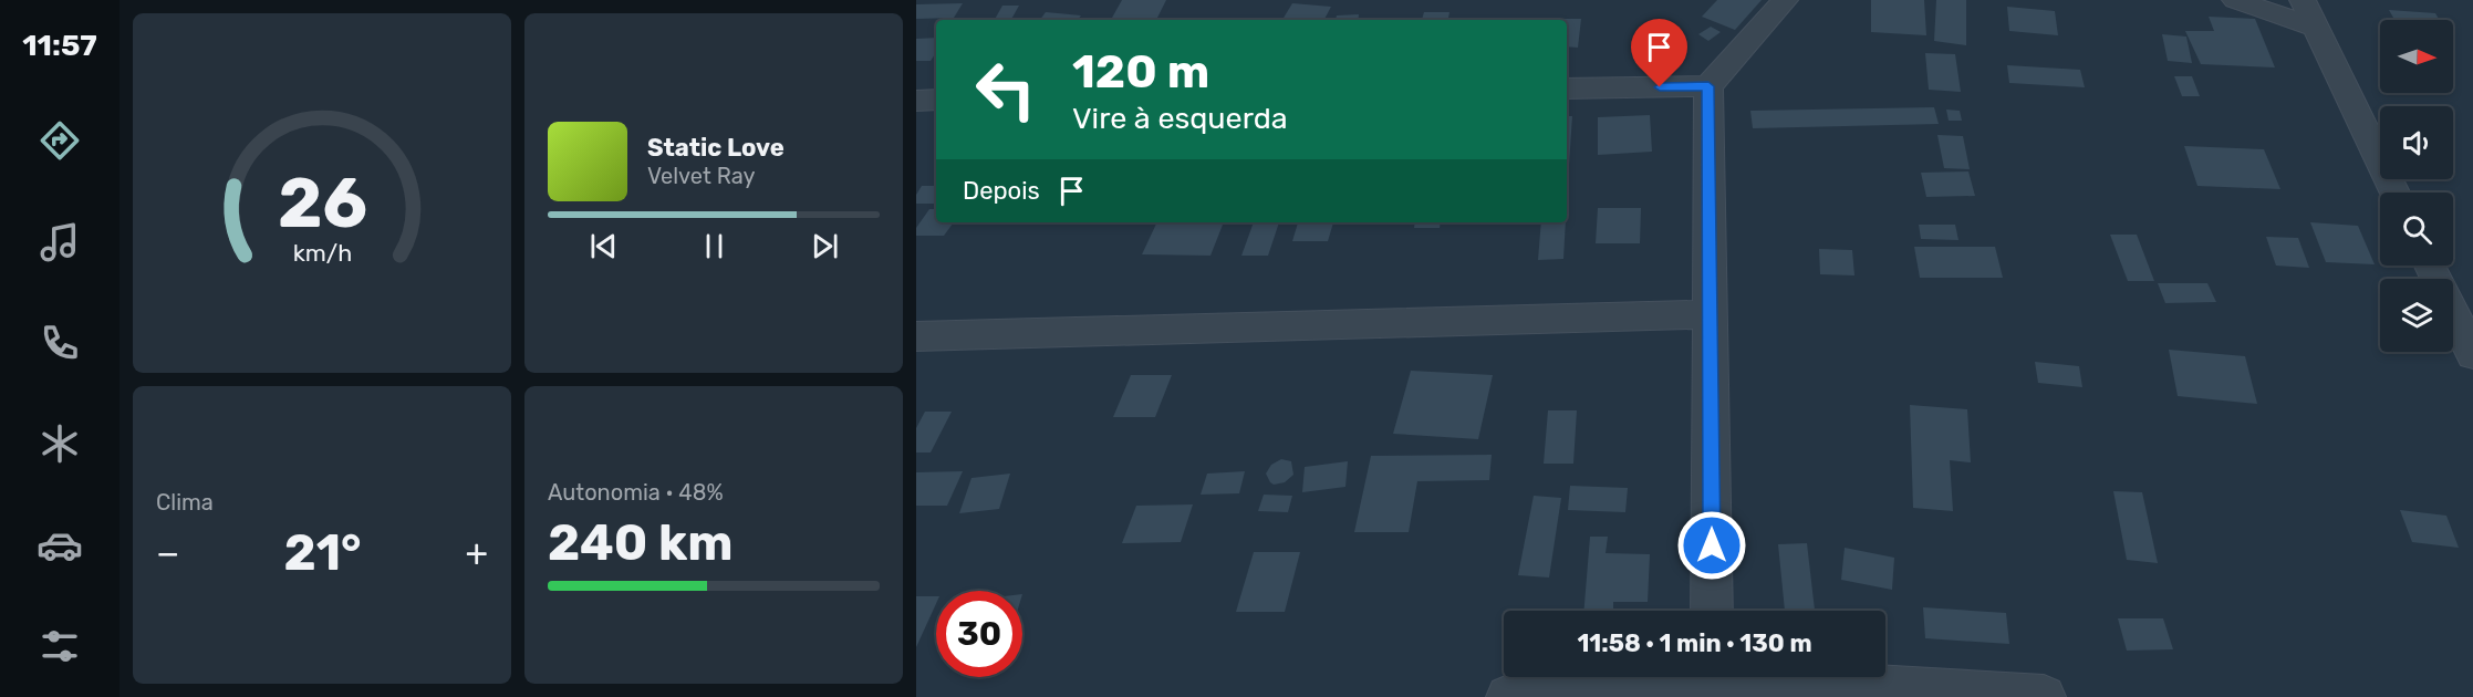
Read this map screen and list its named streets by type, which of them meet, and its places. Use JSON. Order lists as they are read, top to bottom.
{
  "north": "right",
  "page": {
    "tabs": "11:57",
    "turn": ["120 m", "Vire à esquerda"],
    "song": ["Static Love", "Velvet Ray"],
    "then": "Depois",
    "tile": [
      "Clima",
      ["Autonomia · 48%", "240 km"]
    ],
    "heat": ["−", "21°", "+"],
    "limit": "30",
    "trip": "11:58 · 1 min · 130 m",
    "gauge": ["26", "km/h"]
  }
}
